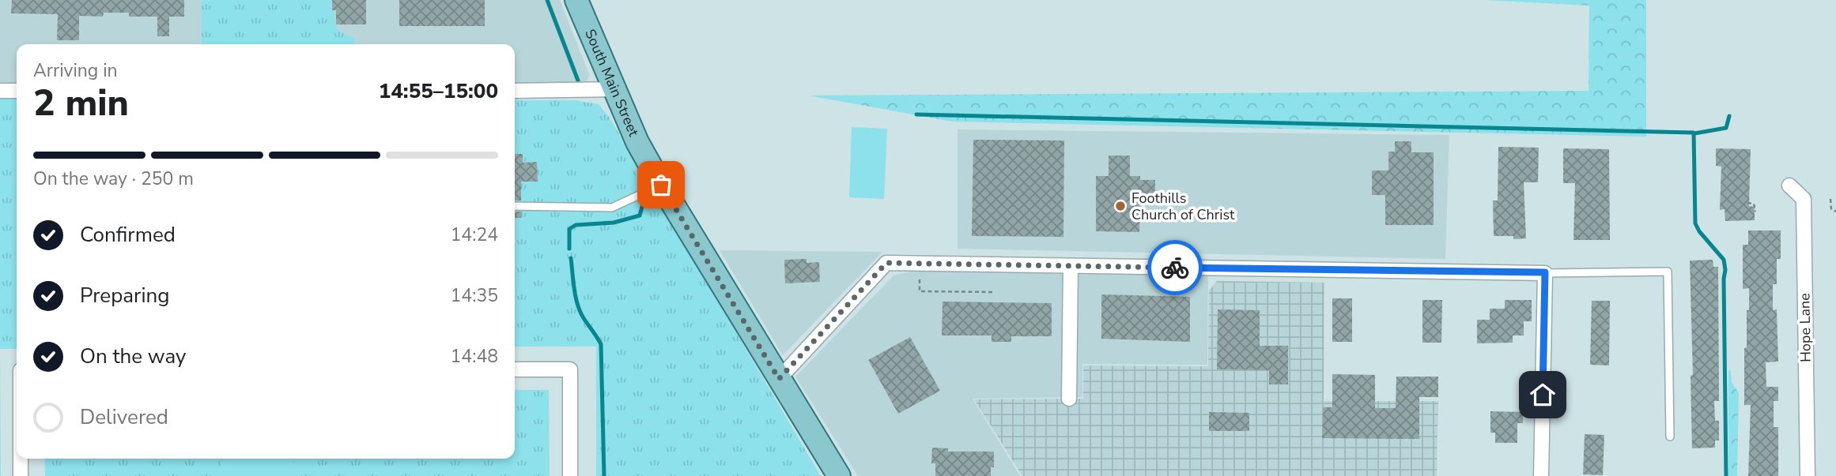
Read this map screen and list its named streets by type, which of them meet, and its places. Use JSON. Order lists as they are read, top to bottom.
{
  "streets": {
    "main road": ["South Main Street"],
    "street": ["Hope Lane"]
  },
  "places": ["Foothills Church of Christ"],
  "page": {
    "heading": ["2 min", "Arriving in", "14:55–15:00"],
    "bar": "On the way · 250 m",
    "list": [
      ["Confirmed", "14:24"],
      ["Preparing", "14:35"],
      ["On the way", "14:48"],
      "Delivered"
    ]
  }
}
